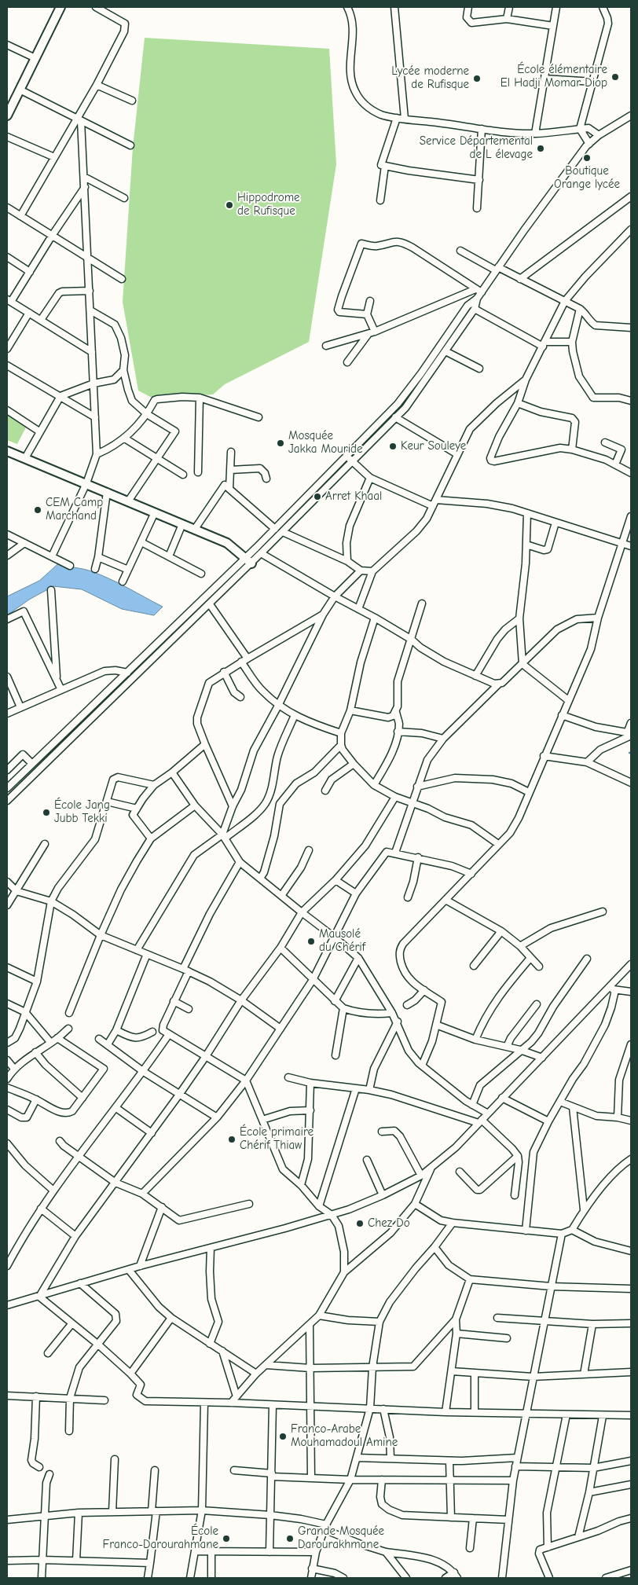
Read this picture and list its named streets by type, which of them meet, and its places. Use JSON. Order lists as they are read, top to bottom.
{
  "places": [
    "École élémentaire El Hadji Momar Diop",
    "Lycée moderne de Rufisque",
    "Service Départemental de L élevage",
    "Boutique Orange lycée",
    "Hippodrome de Rufisque",
    "Mosquée Jakka Mouride",
    "Keur Souleye",
    "Arret Khaal",
    "CEM Camp Marchand",
    "École Jang Jubb Tekki",
    "Mausolé du Chérif",
    "École primaire Chérif Thiaw",
    "Chez Do",
    "Franco-Arabe Mouhamadoul Amine",
    "École Franco-Darourahmane",
    "Grande Mosquée Darourakhmane"
  ]
}
